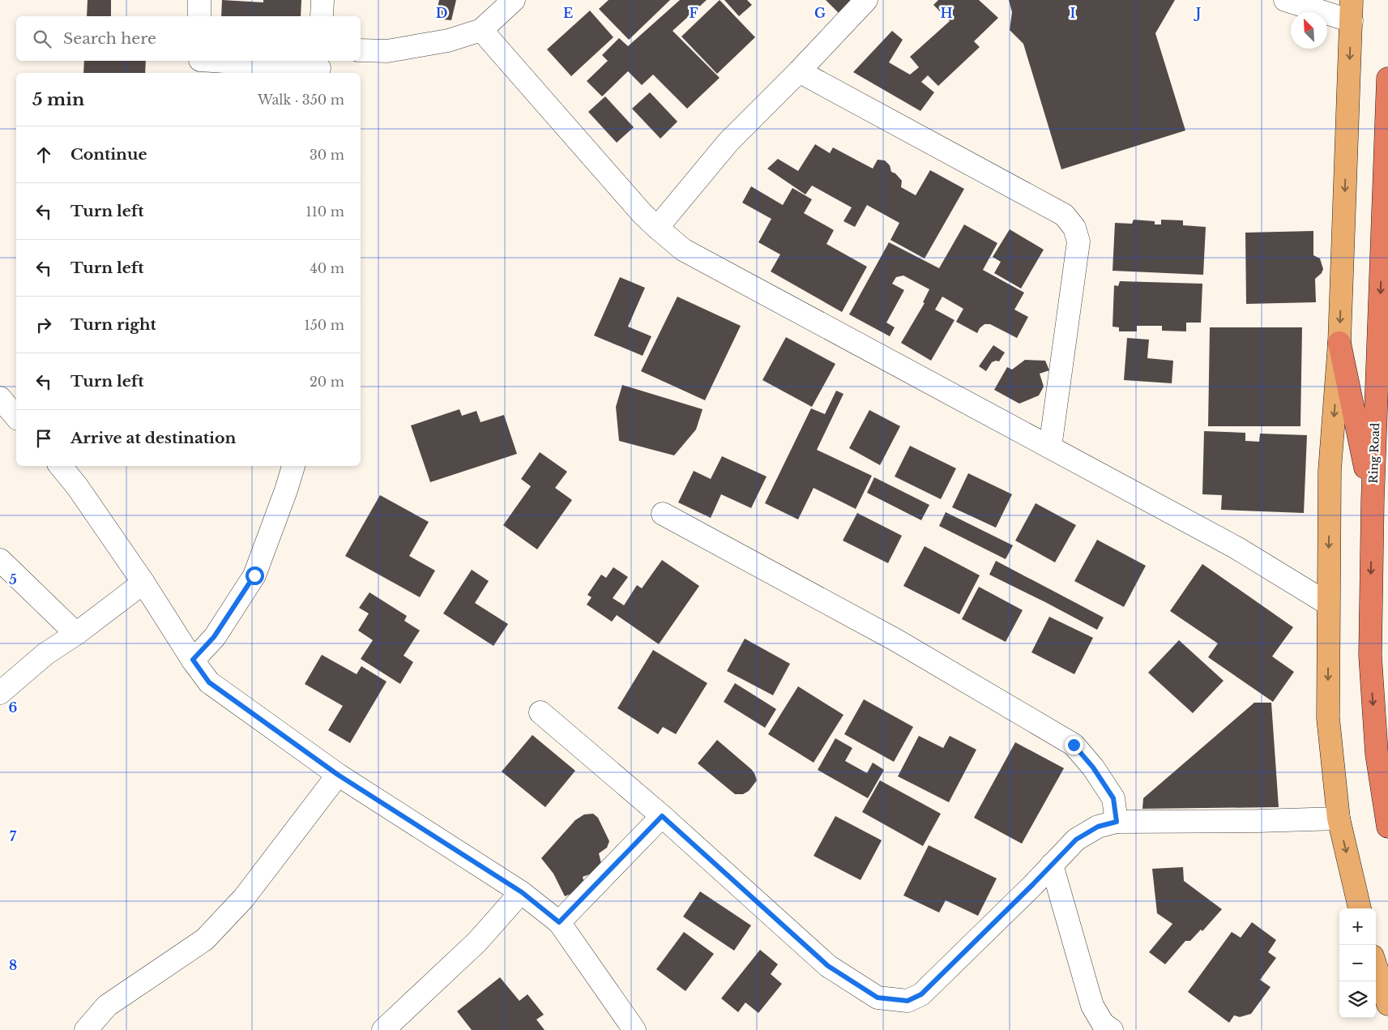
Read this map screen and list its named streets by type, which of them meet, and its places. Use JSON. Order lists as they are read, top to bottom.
{
  "streets": {
    "highway": ["Ring Road"]
  },
  "one_way": ["Ring Road"],
  "north": "top left",
  "page": {
    "search": "Search here",
    "heading": ["5 min", "Walk · 350 m"],
    "list": [
      ["Continue", "30 m"],
      ["Turn left", "110 m"],
      ["Turn left", "40 m"],
      ["Turn right", "150 m"],
      ["Turn left", "20 m"],
      "Arrive at destination"
    ],
    "map_buttons": ["+", "−"]
  },
  "grid": {
    "columns": [
      "D",
      "E",
      "F",
      "G",
      "H",
      "I",
      "J"
    ],
    "rows": [
      "5",
      "6",
      "7",
      "8"
    ]
  }
}
